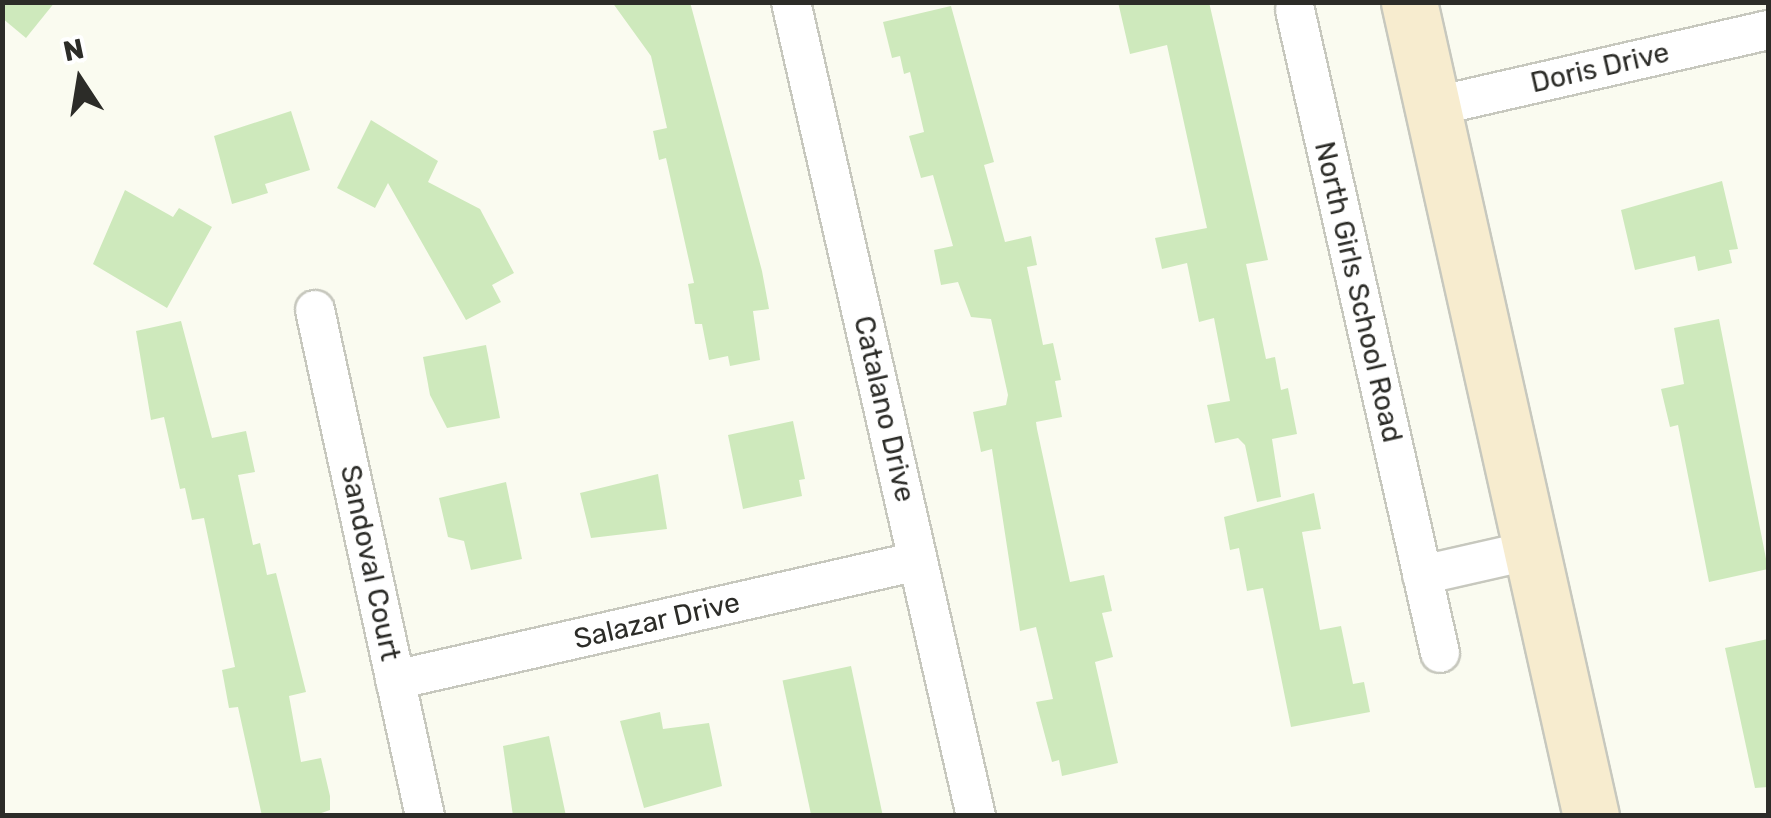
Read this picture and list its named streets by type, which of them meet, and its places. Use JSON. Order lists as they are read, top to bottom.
{
  "streets": {
    "street": [
      "Doris Drive",
      "North Girls School Road",
      "Catalano Drive",
      "Sandoval Court",
      "Salazar Drive"
    ]
  },
  "crossings": [
    ["Catalano Drive", "Salazar Drive"],
    ["Sandoval Court", "Salazar Drive"]
  ],
  "north": "top"
}
